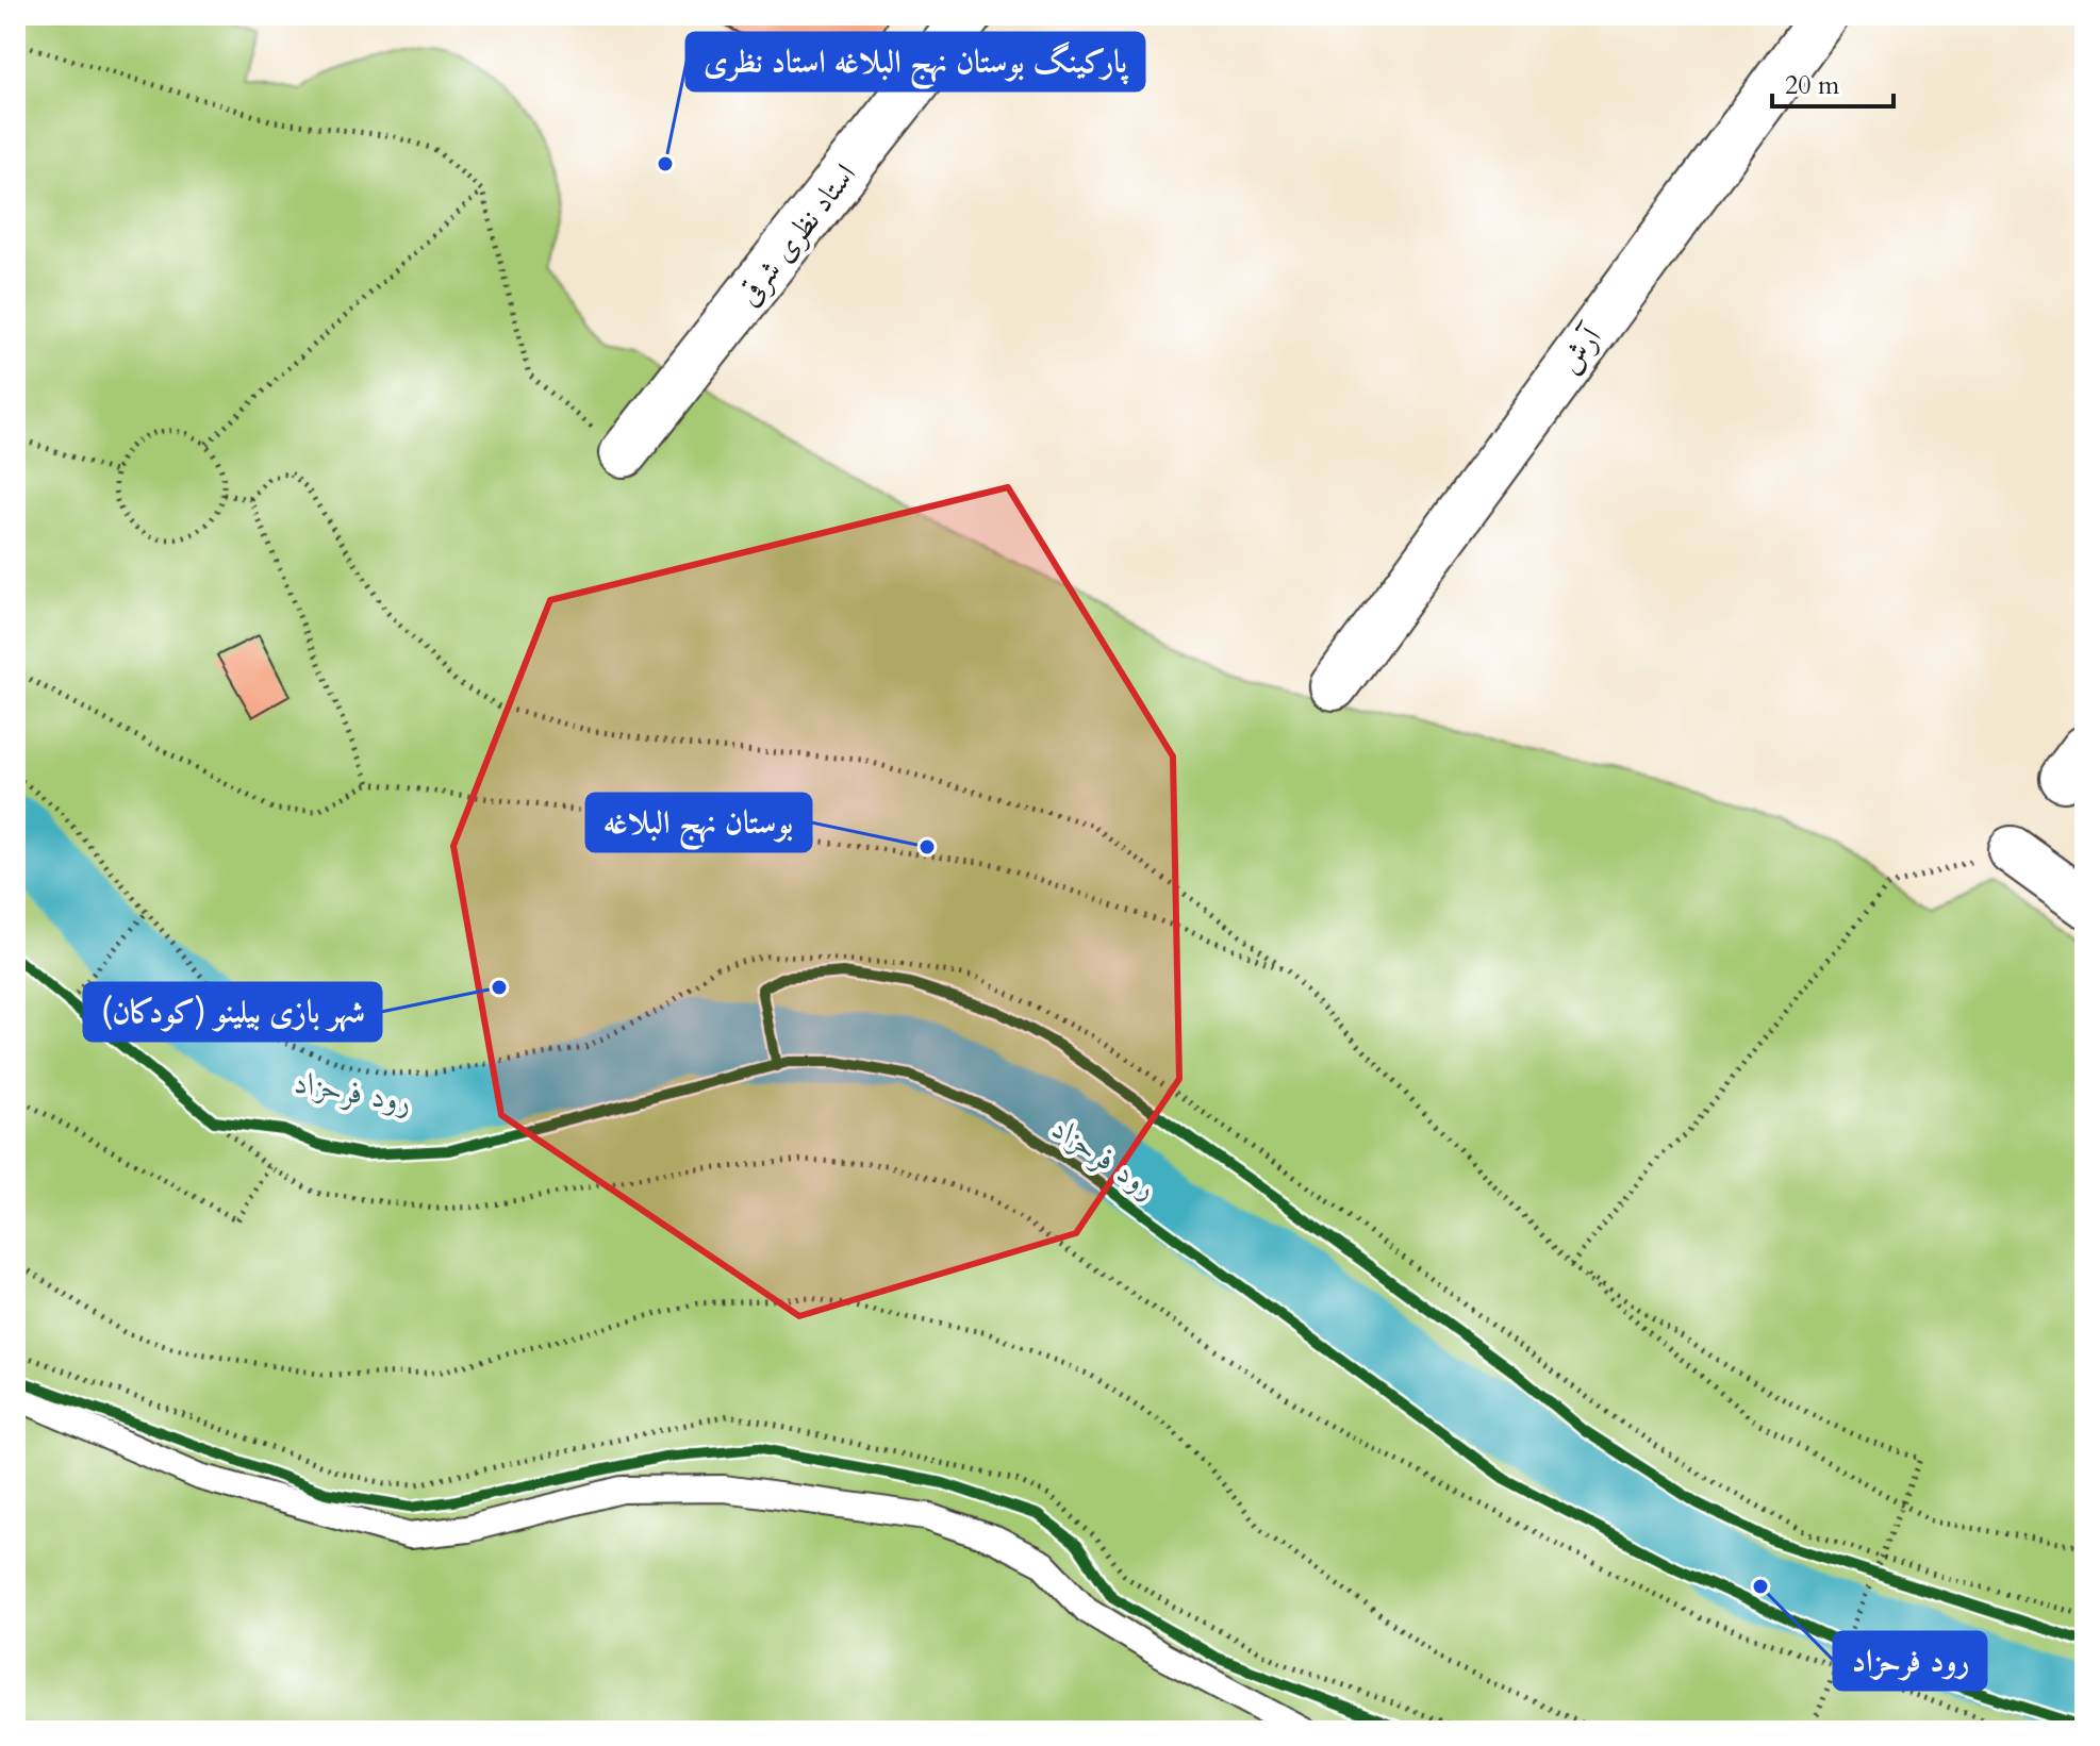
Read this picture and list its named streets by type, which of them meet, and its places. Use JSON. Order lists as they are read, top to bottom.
{
  "streets": {
    "street": ["استاد نظری شرقی", "آرش"]
  },
  "water": ["رود فرحزاد"],
  "places": [
    "پارکینگ بوستان نهج البلاغه استاد نظری",
    "بوستان نهج البلاغه",
    "شهر بازی بیلینو (کودکان)",
    "رود فرحزاد"
  ],
  "scale_bar": "20 m"
}
